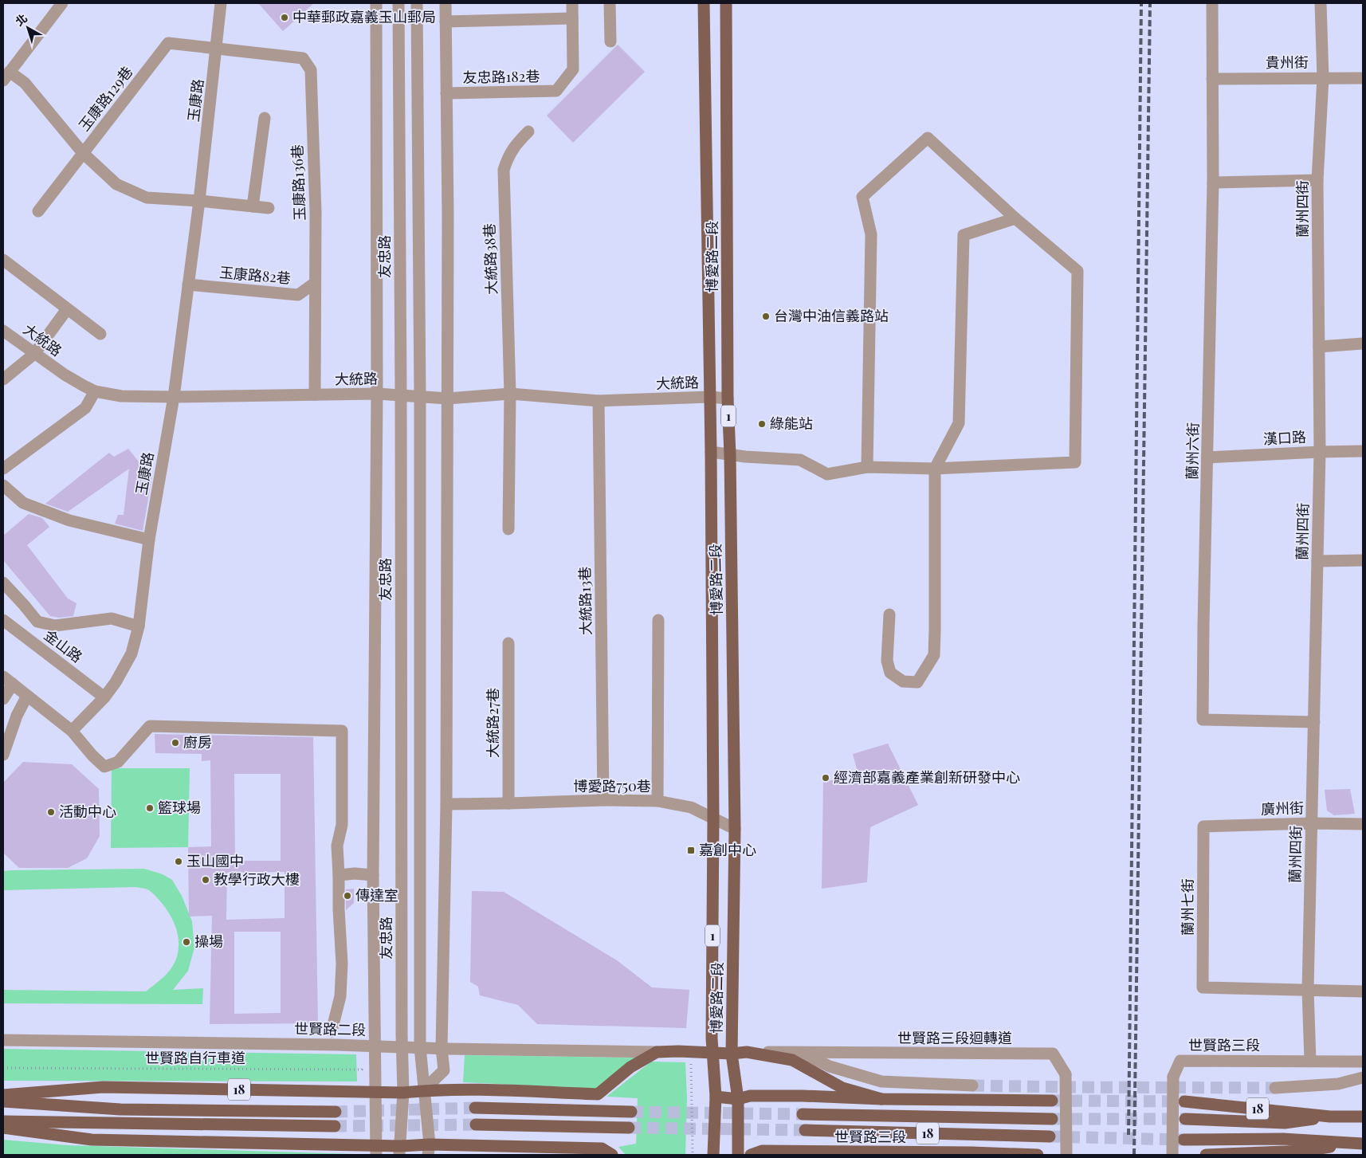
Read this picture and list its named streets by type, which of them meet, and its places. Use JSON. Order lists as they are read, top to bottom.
{
  "streets": {
    "main road": [
      "博愛路二段",
      "1",
      "世賢路三段",
      "18"
    ],
    "street": [
      "貴州街",
      "友忠路182巷",
      "玉康路129巷",
      "玉康路",
      "玉康路136巷",
      "蘭州四街",
      "友忠路",
      "大統路38巷",
      "玉康路82巷",
      "大統路",
      "漢口路",
      "蘭州六街",
      "大統路13巷",
      "金山路",
      "大統路27巷",
      "博愛路750巷",
      "廣州街",
      "蘭州七街",
      "世賢路二段",
      "世賢路三段迴轉道"
    ],
    "path": ["世賢路自行車道"]
  },
  "crossings": [
    ["貴州街", "蘭州四街"],
    ["貴州街", "蘭州六街"],
    ["玉康路129巷", "玉康路"],
    ["玉康路129巷", "玉康路136巷"],
    ["玉康路", "玉康路136巷"],
    ["玉康路", "玉康路82巷"],
    ["玉康路", "大統路"],
    ["玉康路", "金山路"],
    ["玉康路136巷", "玉康路82巷"],
    ["玉康路136巷", "大統路"],
    ["蘭州四街", "漢口路"],
    ["蘭州四街", "蘭州六街"],
    ["蘭州四街", "廣州街"],
    ["蘭州四街", "蘭州七街"],
    ["蘭州四街", "世賢路三段"],
    ["友忠路", "大統路"],
    ["友忠路", "世賢路二段"],
    ["友忠路", "世賢路自行車道"],
    ["友忠路", "18"],
    ["博愛路二段", "大統路"],
    ["博愛路二段", "博愛路750巷"],
    ["大統路38巷", "大統路"],
    ["大統路", "大統路13巷"],
    ["漢口路", "蘭州六街"],
    ["大統路13巷", "博愛路750巷"],
    ["大統路27巷", "博愛路750巷"],
    ["廣州街", "蘭州七街"],
    ["世賢路二段", "世賢路自行車道"],
    ["世賢路二段", "18"]
  ],
  "places": {
    "other": [
      "中華郵政嘉義玉山郵局",
      "台灣中油信義路站",
      "綠能站",
      "廚房",
      "經濟部嘉義產業創新研發中心",
      "籃球場",
      "活動中心",
      "玉山國中",
      "教學行政大樓",
      "傳達室",
      "操場"
    ],
    "transit": ["嘉創中心"]
  },
  "north": "top left"
}
